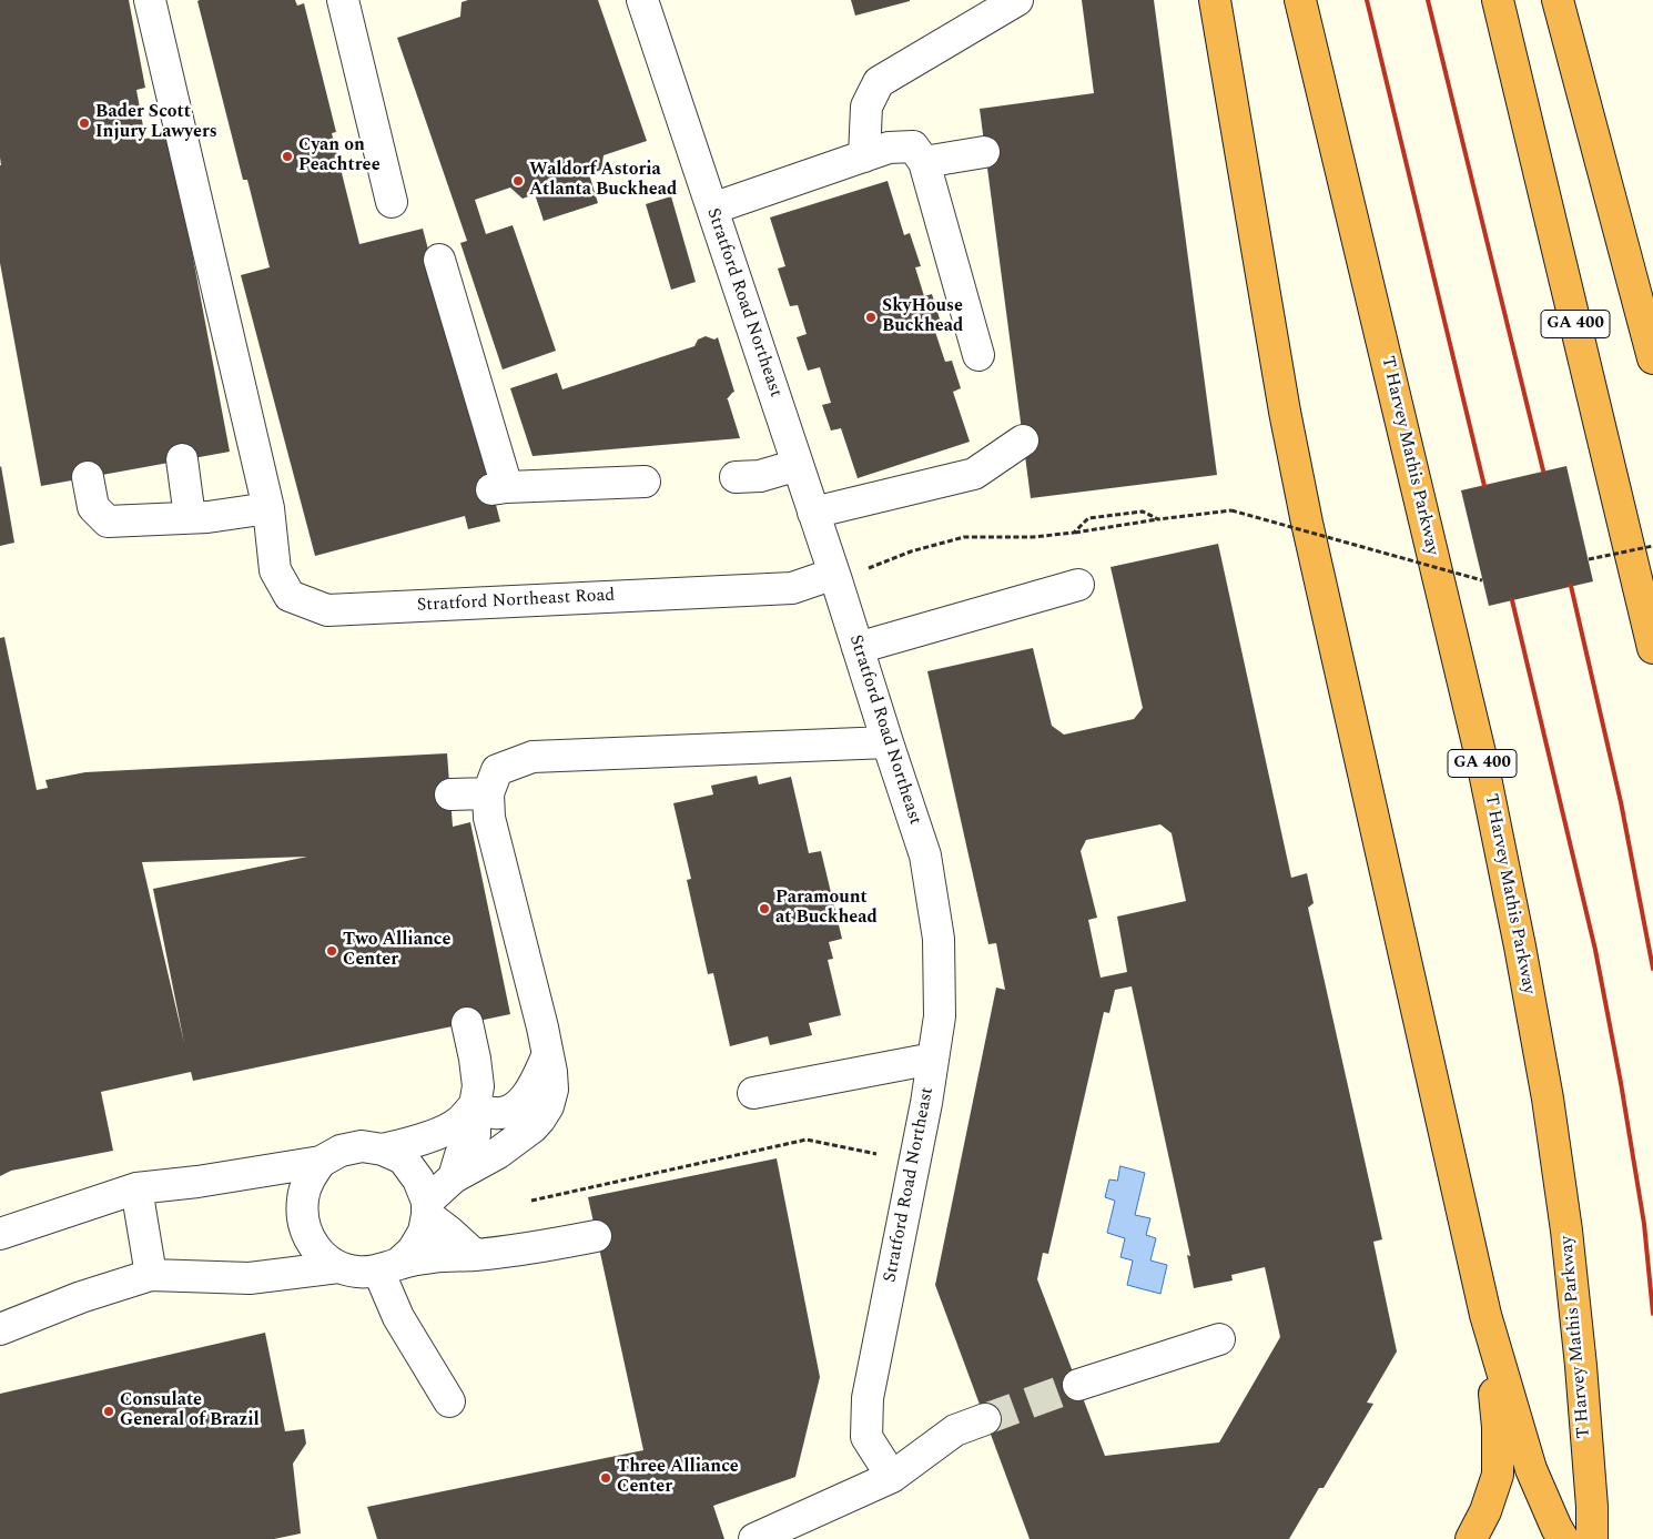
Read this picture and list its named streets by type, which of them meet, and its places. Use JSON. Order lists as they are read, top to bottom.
{
  "streets": {
    "highway": ["GA 400", "T Harvey Mathis Parkway"],
    "street": ["Stratford Road Northeast", "Stratford Northeast Road"]
  },
  "crossings": [
    ["Stratford Road Northeast", "Stratford Northeast Road"]
  ],
  "places": [
    "Bader Scott Injury Lawyers",
    "Cyan on Peachtree",
    "Waldorf Astoria Atlanta Buckhead",
    "SkyHouse Buckhead",
    "Paramount at Buckhead",
    "Two Alliance Center",
    "Consulate General of Brazil",
    "Three Alliance Center"
  ]
}
